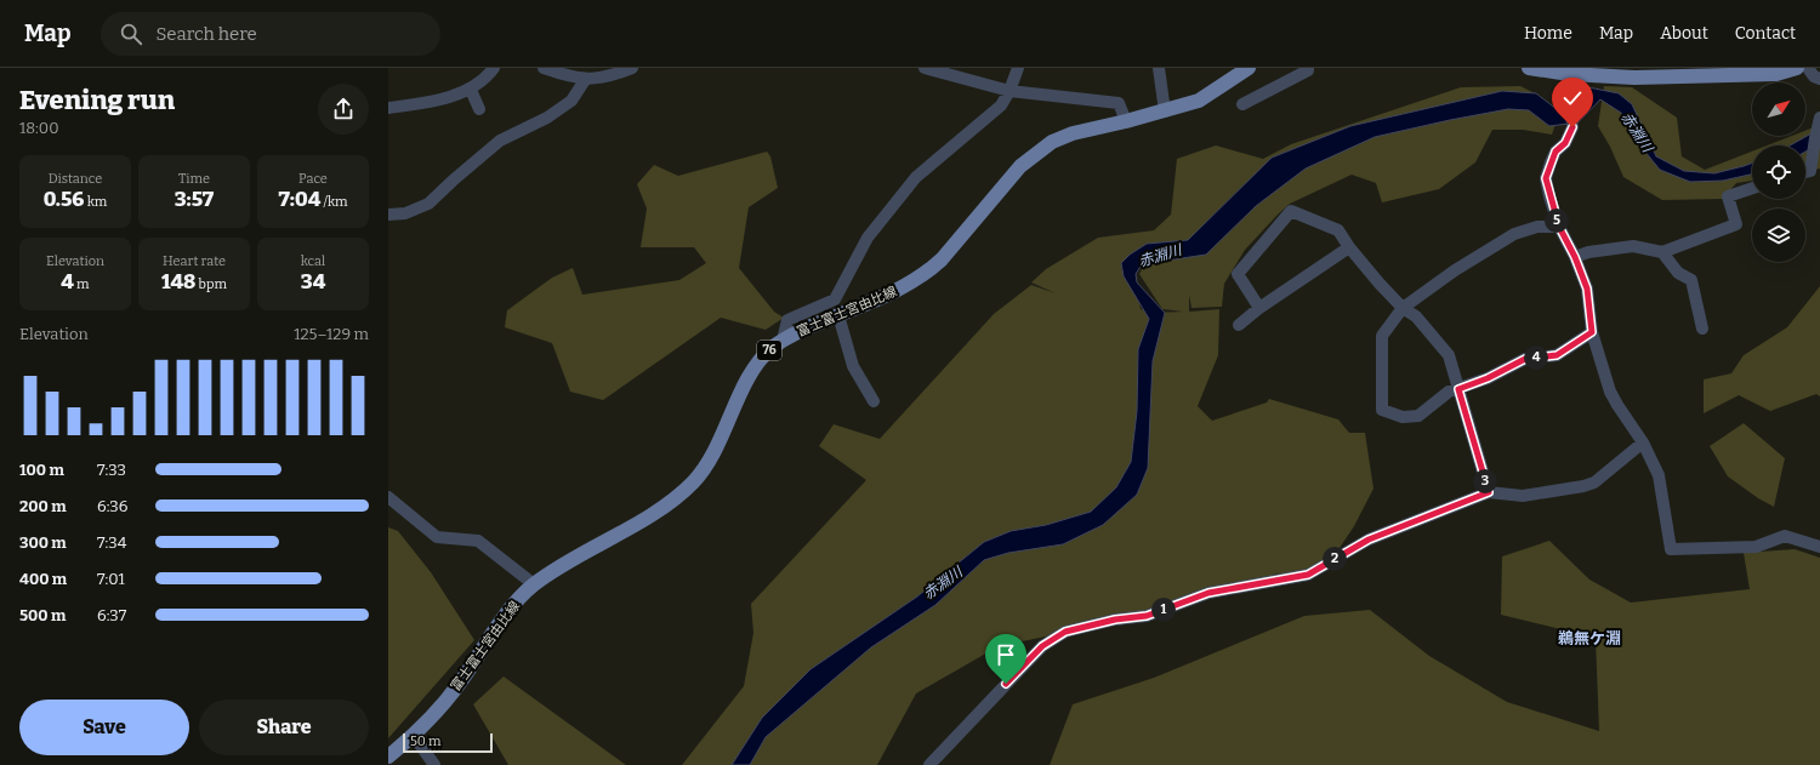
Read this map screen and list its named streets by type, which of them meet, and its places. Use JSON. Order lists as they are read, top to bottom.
{
  "streets": {
    "main road": ["富士富士宮由比線", "76"]
  },
  "districts": ["鵜無ケ淵"],
  "water": ["赤淵川"],
  "scale_bar": "50 m",
  "north": "top right",
  "page": {
    "header": "Map",
    "search": "Search here",
    "nav": [
      "Home",
      "Map",
      "About",
      "Contact"
    ],
    "heading": ["Evening run", "18:00"],
    "stats": [
      ["Distance", "0.56 km"],
      ["Time", "3:57"],
      ["Pace", "7:04 /km"],
      ["Elevation", "4 m"],
      ["Heart rate", "148 bpm"],
      ["kcal", "34"]
    ],
    "pins": [
      "5",
      "4",
      "3",
      "2",
      "1"
    ],
    "chart": ["Elevation", "125–129 m"],
    "list": [
      {
        "name": "100 m",
        "note": "7:33"
      },
      {
        "name": "200 m",
        "note": "6:36"
      },
      {
        "name": "300 m",
        "note": "7:34"
      },
      {
        "name": "400 m",
        "note": "7:01"
      },
      {
        "name": "500 m",
        "note": "6:37"
      }
    ],
    "buttons": ["Save", "Share"],
    "scale": "50 m"
  }
}
